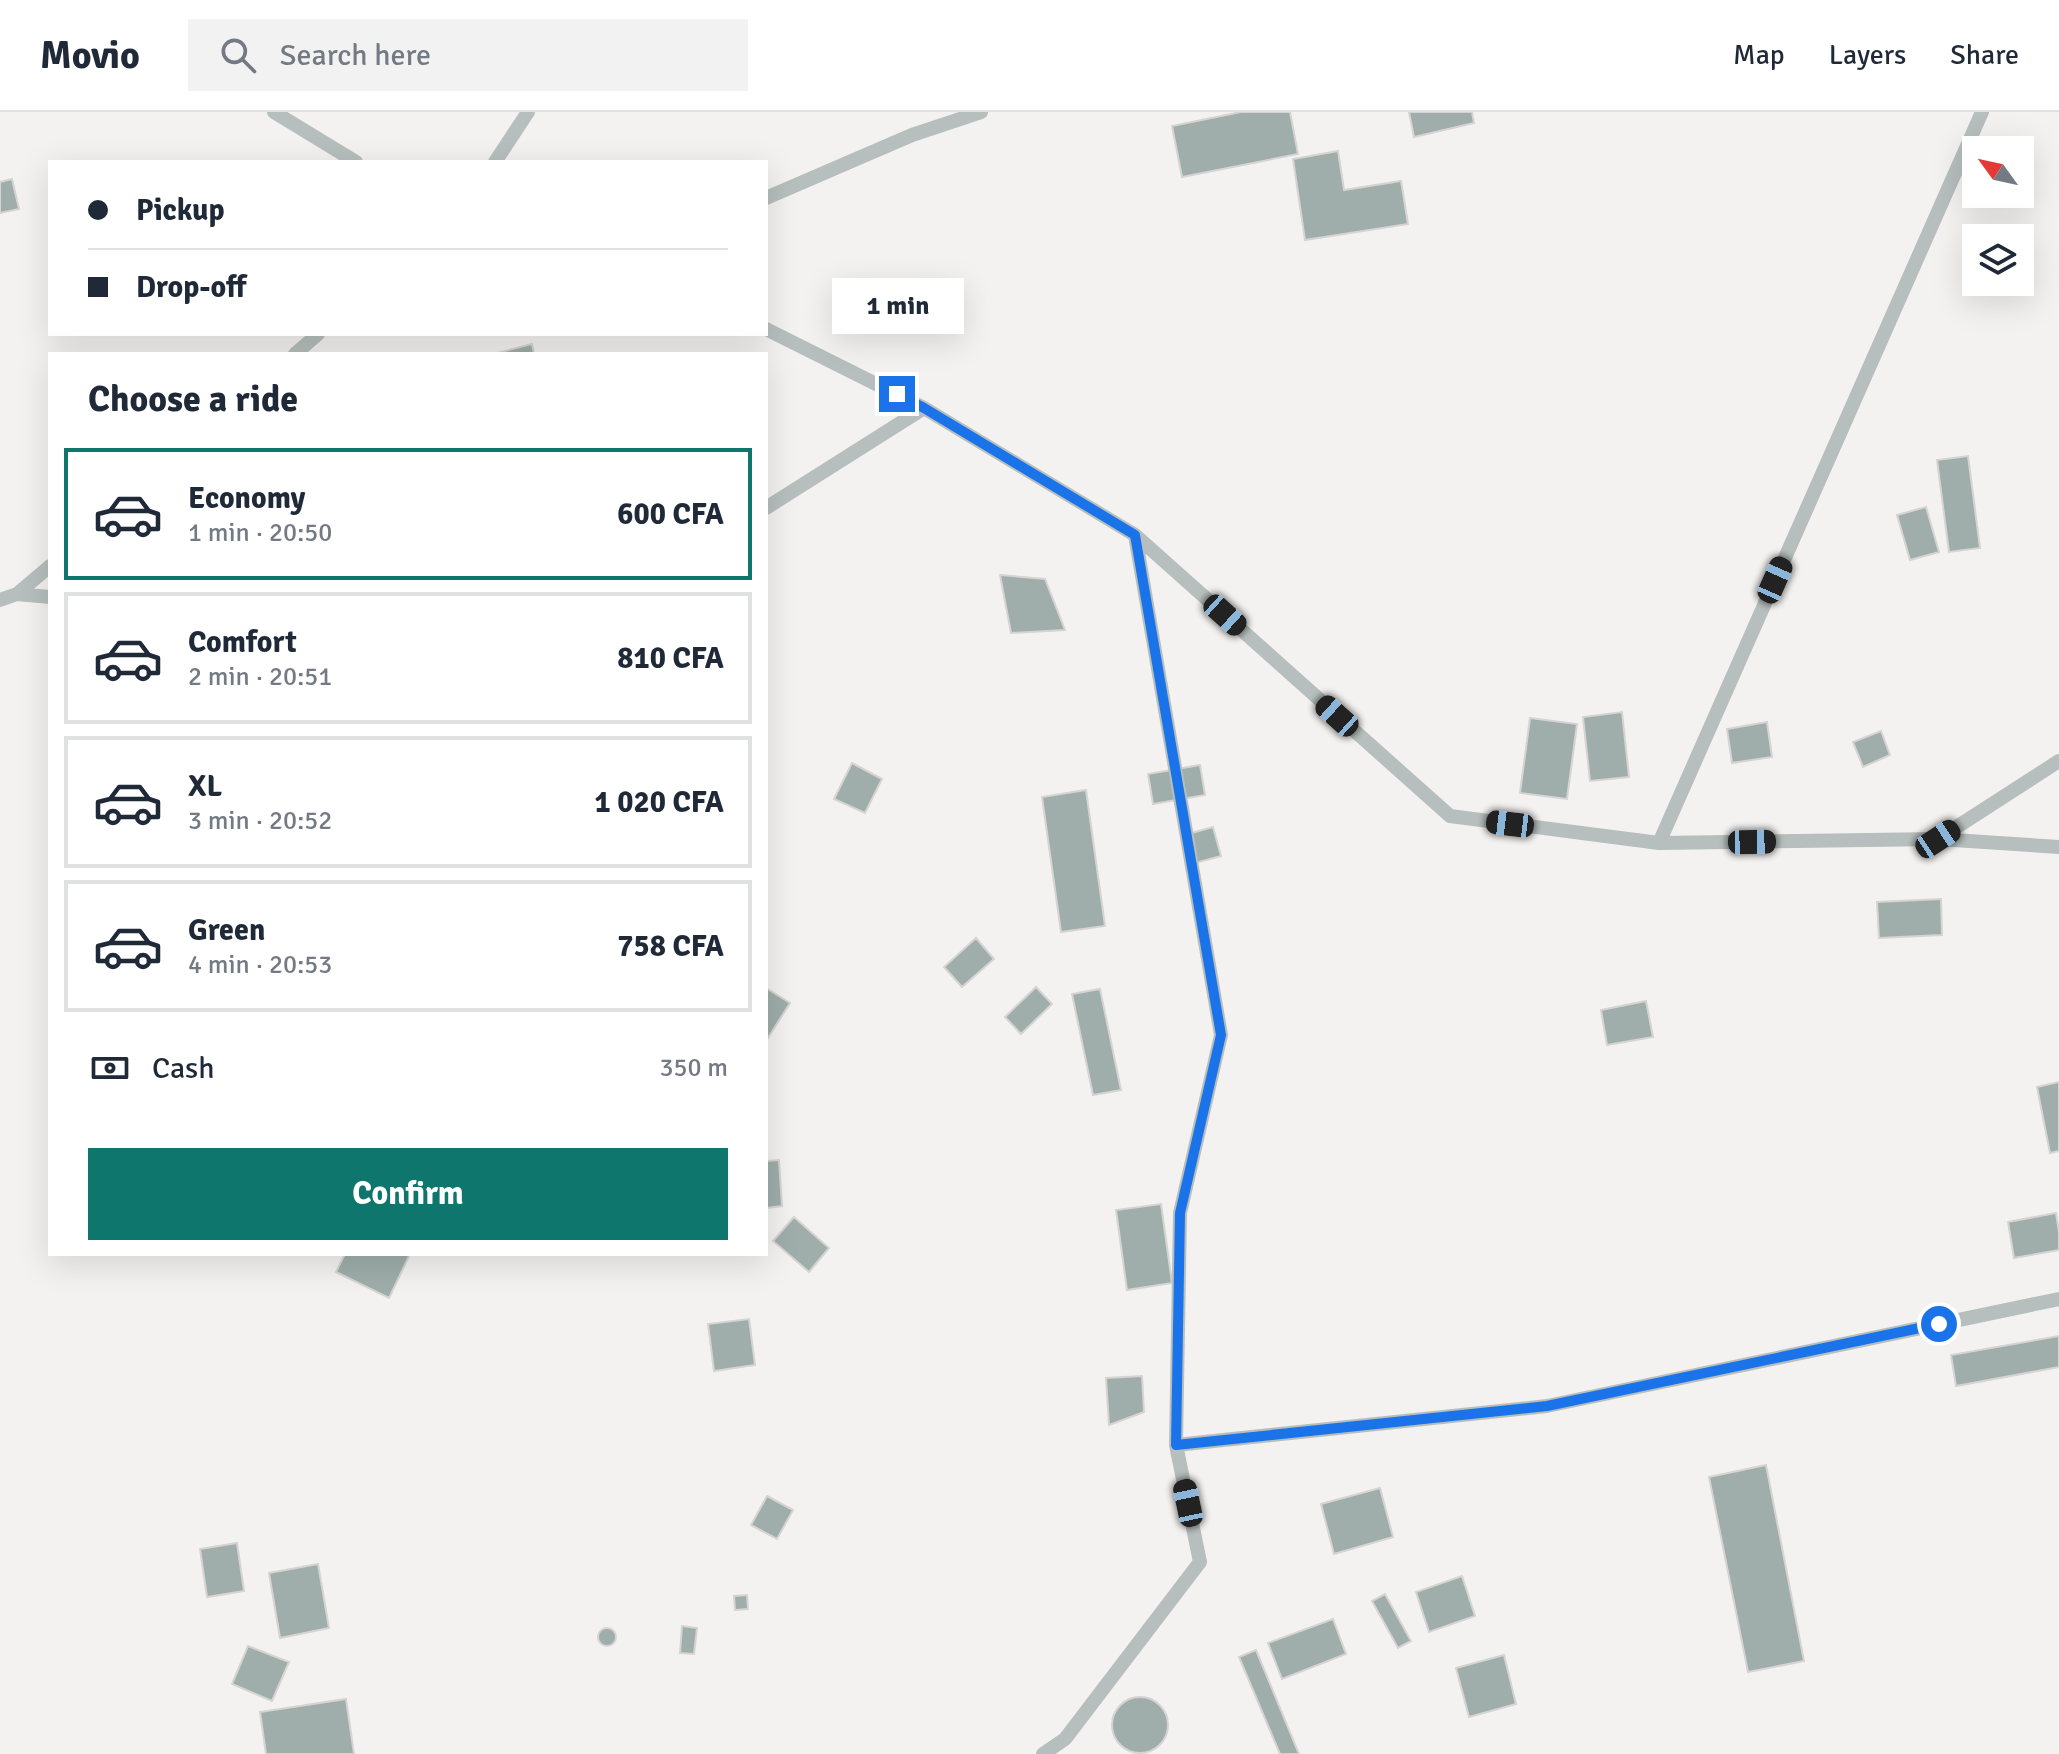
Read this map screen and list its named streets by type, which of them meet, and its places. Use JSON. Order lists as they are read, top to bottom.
{
  "north": "top left",
  "page": {
    "header": "Movio",
    "search": "Search here",
    "nav": ["Map", "Layers", "Share"],
    "banner": ["Pickup", "Drop-off"],
    "bubble": "1 min",
    "heading": "Choose a ride",
    "list": [
      {
        "name": "Economy",
        "note": "1 min · 20:50",
        "value": "600 CFA"
      },
      {
        "name": "Comfort",
        "note": "2 min · 20:51",
        "value": "810 CFA"
      },
      {
        "name": "XL",
        "note": "3 min · 20:52",
        "value": "1 020 CFA"
      },
      {
        "name": "Green",
        "note": "4 min · 20:53",
        "value": "758 CFA"
      }
    ],
    "pay": ["Cash", "350 m"],
    "buttons": "Confirm"
  }
}
